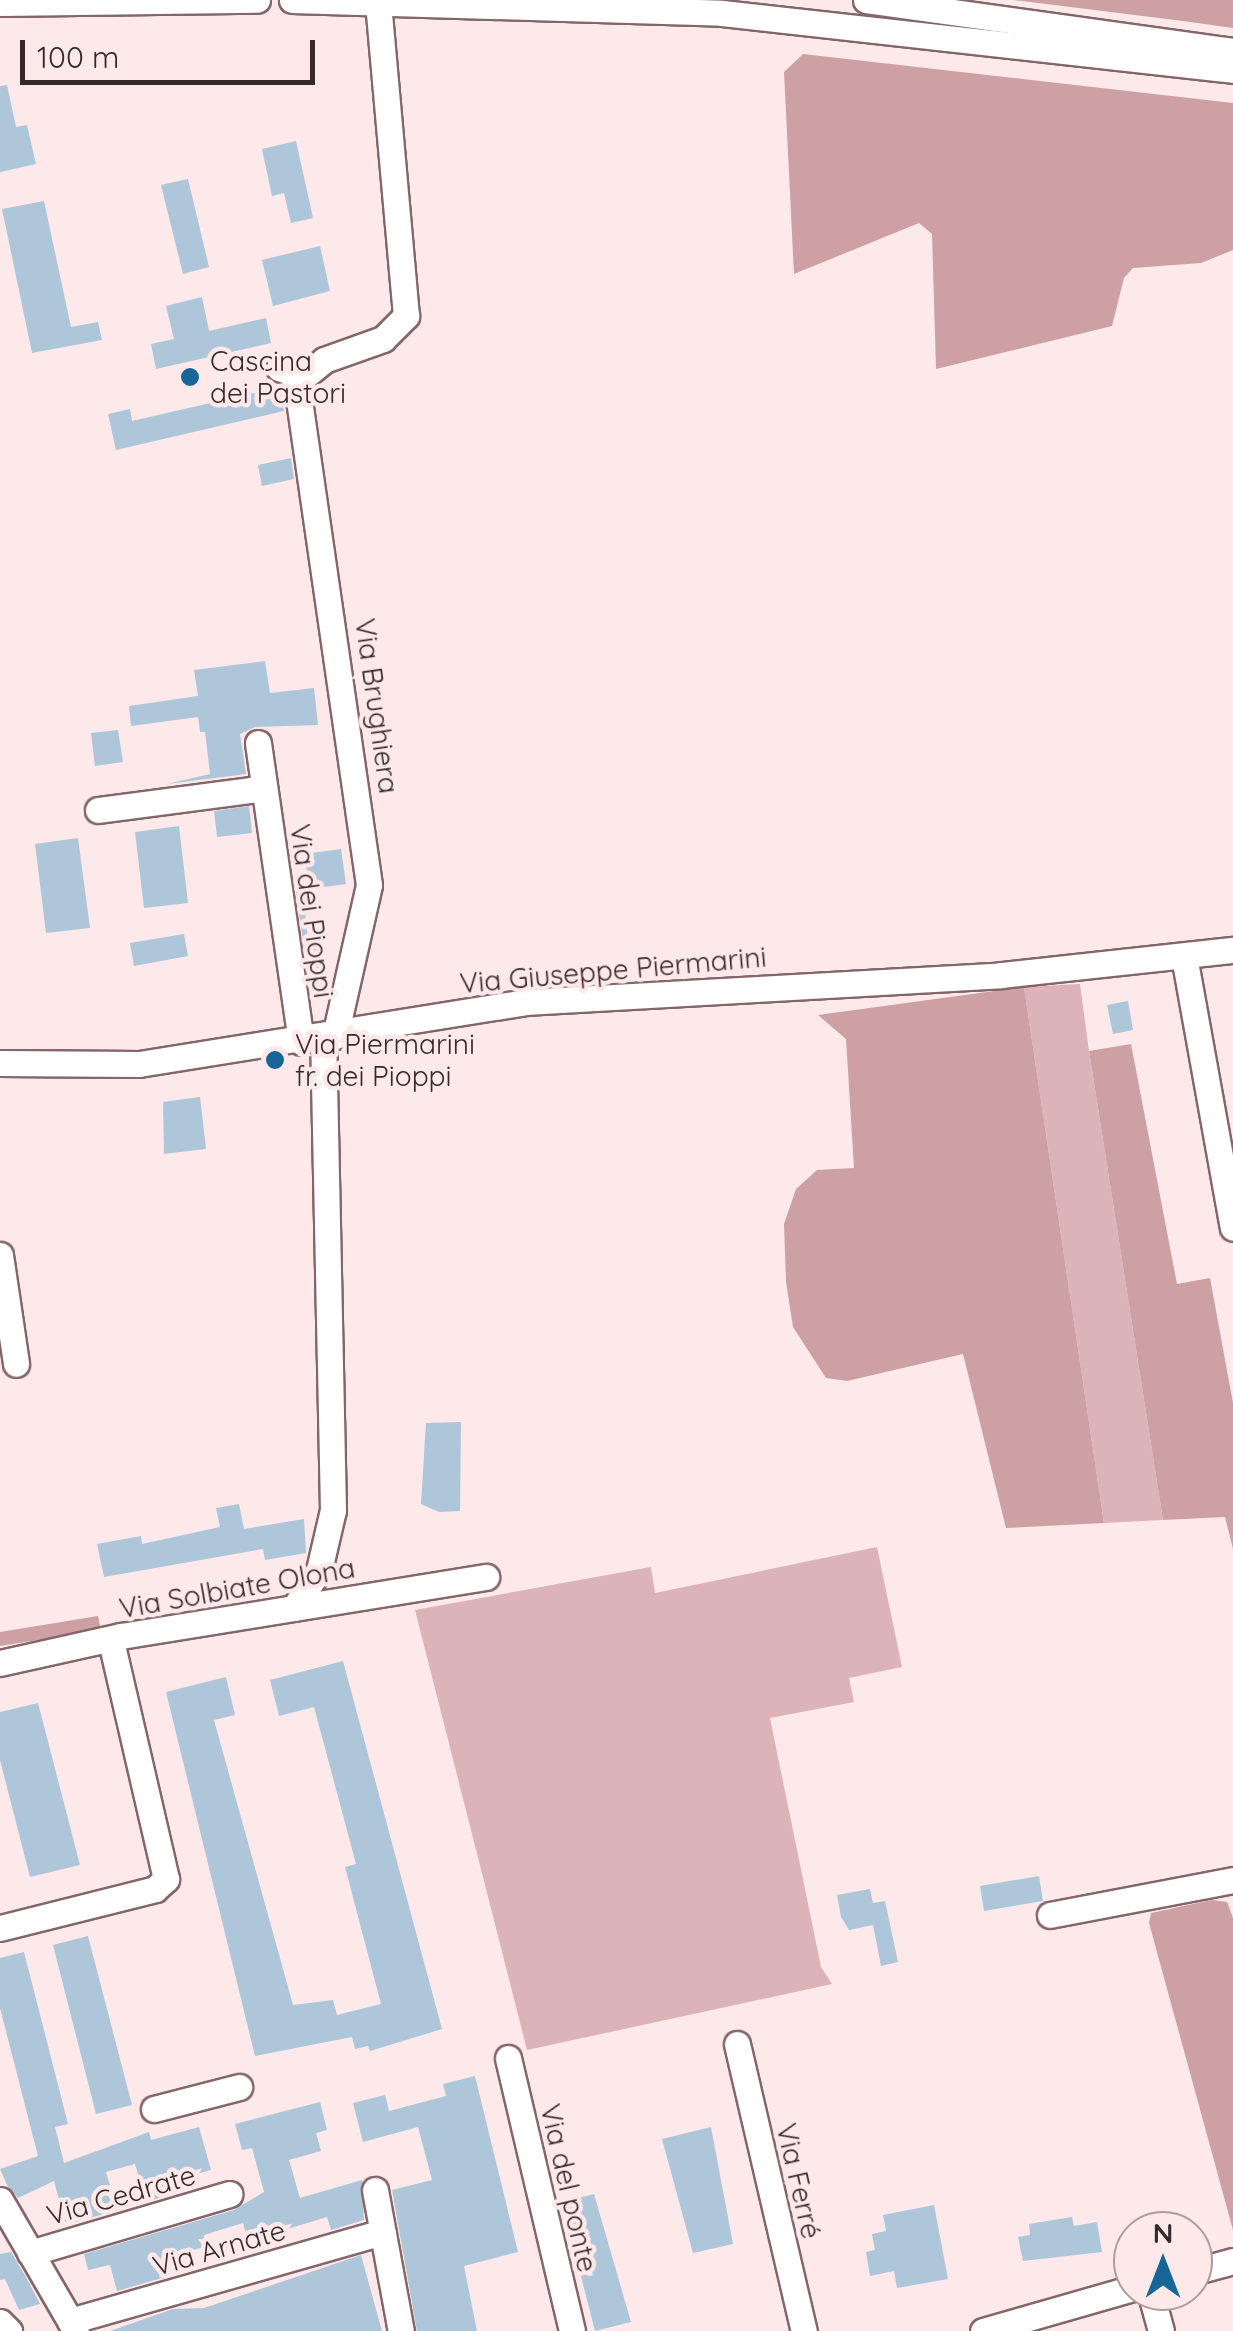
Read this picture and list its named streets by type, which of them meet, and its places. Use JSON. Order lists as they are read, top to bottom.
{
  "streets": {
    "street": [
      "Via Brughiera",
      "Via dei Pioppi",
      "Via Giuseppe Piermarini",
      "Via Solbiate Olona",
      "Via Ferré",
      "Via del ponte",
      "Via Cedrate",
      "Via Arnate"
    ]
  },
  "crossings": [
    ["Via Brughiera", "Via dei Pioppi"],
    ["Via Brughiera", "Via Giuseppe Piermarini"],
    ["Via dei Pioppi", "Via Giuseppe Piermarini"]
  ],
  "places": ["Cascina dei Pastori", "Via Piermarini fr. dei Pioppi"],
  "scale_bar": "100 m",
  "north": "top"
}
